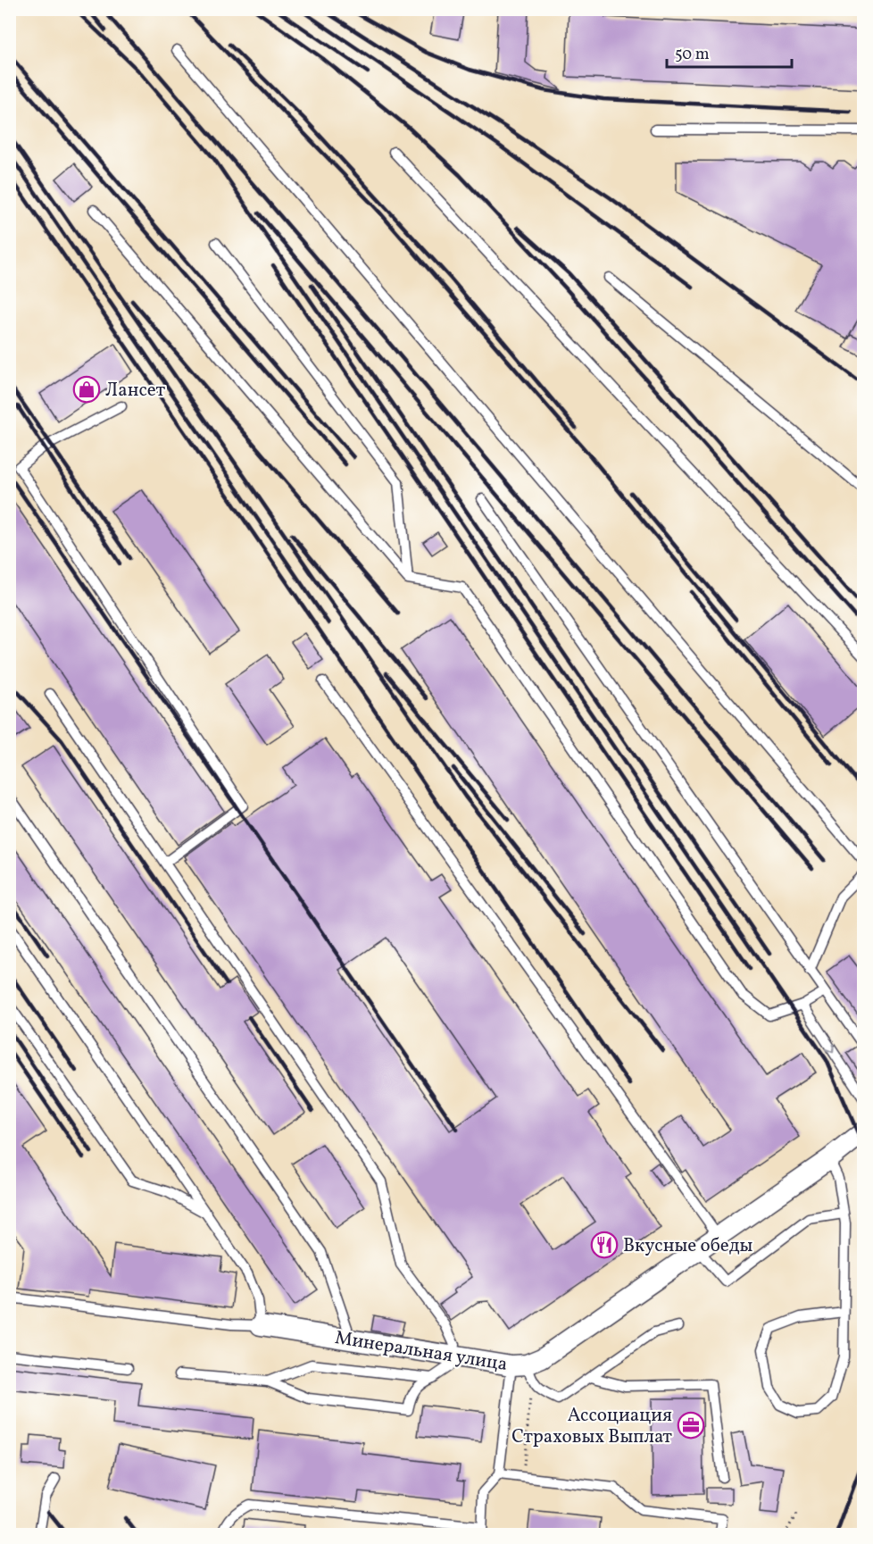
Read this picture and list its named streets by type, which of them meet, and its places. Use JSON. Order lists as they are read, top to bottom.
{
  "streets": {
    "street": ["Минеральная улица"]
  },
  "places": {
    "shop": ["Лансет"],
    "restaurant": ["Вкусные обеды"],
    "office": ["Ассоциация Страховых Выплат"]
  },
  "scale_bar": "50 m"
}
